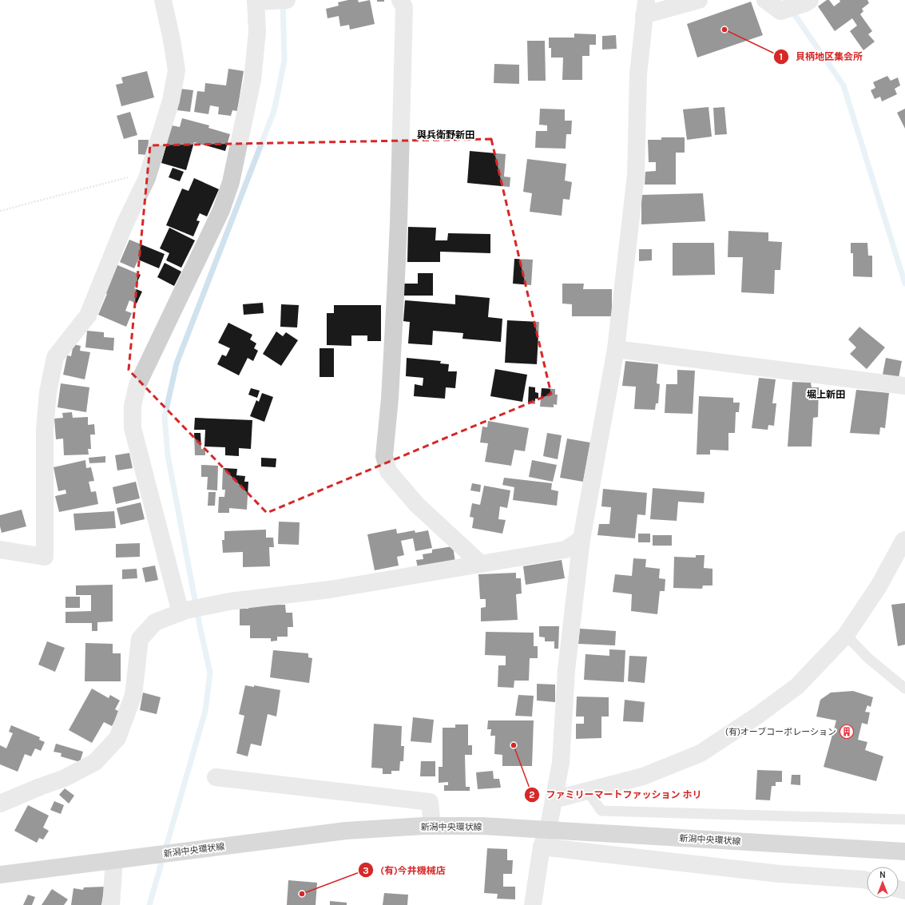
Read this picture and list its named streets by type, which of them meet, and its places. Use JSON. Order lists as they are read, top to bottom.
{
  "streets": {
    "main road": ["新潟中央環状線"]
  },
  "districts": ["與兵衛野新田", "堀上新田"],
  "places": {
    "other": ["貝柄地区集会所", "ファミリーマートファッション ホリ", "(有)今井機械店"],
    "building": ["(有)オーブコーポレーション"]
  },
  "north": "top"
}
